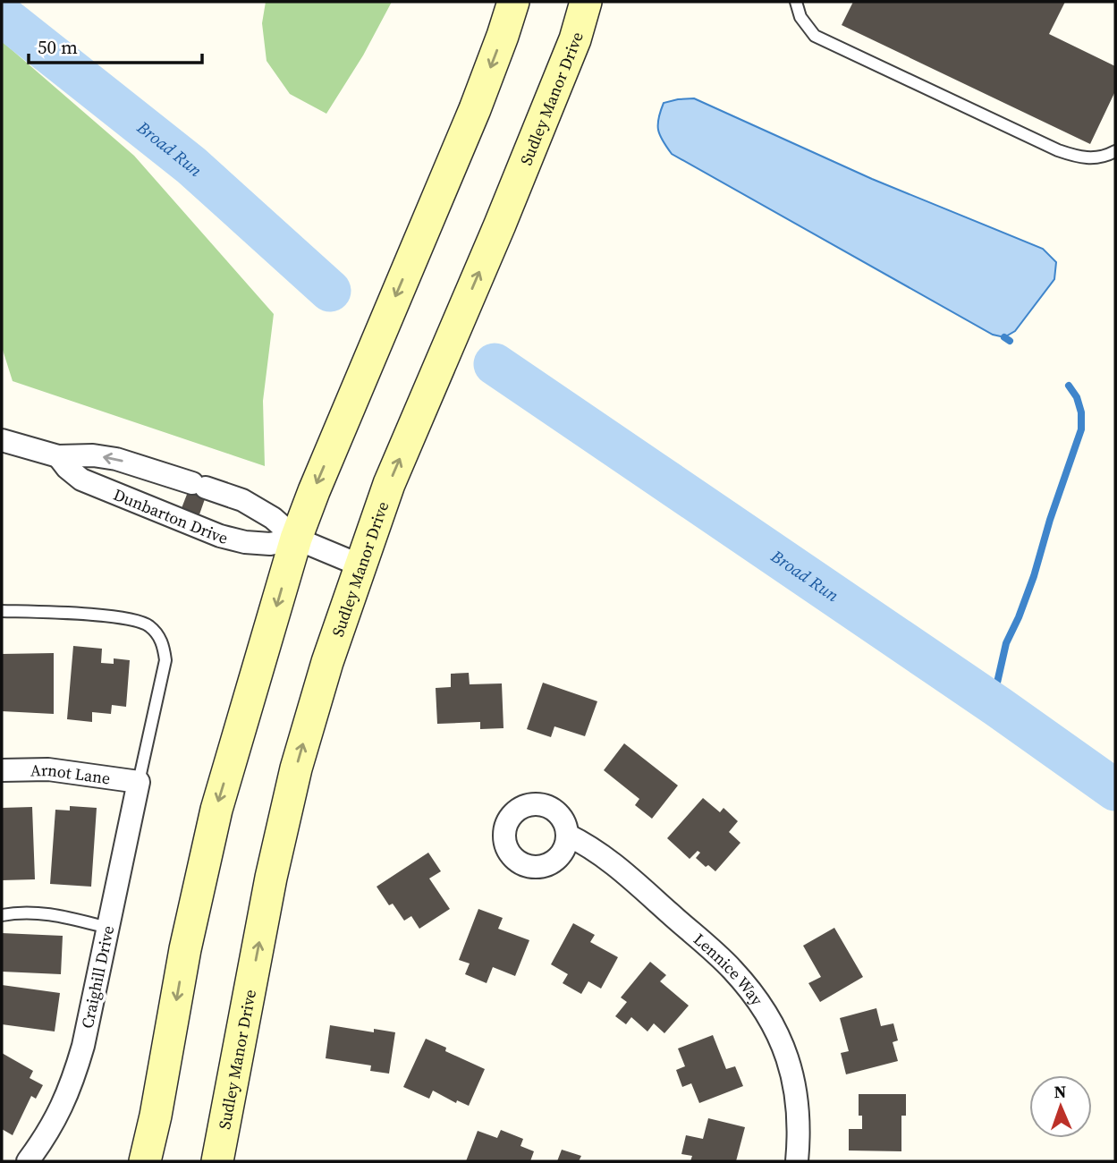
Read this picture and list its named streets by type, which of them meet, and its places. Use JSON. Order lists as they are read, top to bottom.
{
  "streets": {
    "main road": ["Sudley Manor Drive"],
    "street": [
      "Dunbarton Drive",
      "Arnot Lane",
      "Lennice Way",
      "Craighill Drive"
    ]
  },
  "crossings": [
    ["Sudley Manor Drive", "Dunbarton Drive"],
    ["Arnot Lane", "Craighill Drive"]
  ],
  "water": ["Broad Run"],
  "scale_bar": "50 m",
  "north": "top"
}
